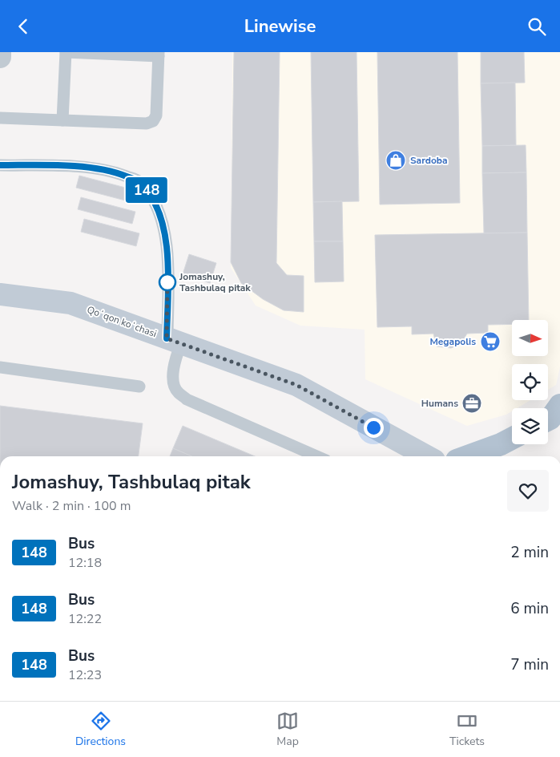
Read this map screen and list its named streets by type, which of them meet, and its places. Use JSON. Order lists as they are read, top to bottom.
{
  "streets": {
    "main road": ["Qoʻqon koʻchasi"]
  },
  "places": {
    "shop": ["Sardoba"],
    "other": ["Jomashuy, Tashbulaq pitak"],
    "supermarket": ["Megapolis"],
    "office": ["Humans"]
  },
  "lines": ["bus line 148"],
  "north": "right",
  "page": {
    "header": "Linewise",
    "on_map": "148",
    "heading": ["Jomashuy, Tashbulaq pitak", "Walk · 2 min · 100 m"],
    "list": [
      {
        "mark": "148",
        "name": "Bus",
        "note": "12:18",
        "value": "2 min"
      },
      {
        "mark": "148",
        "name": "Bus",
        "note": "12:22",
        "value": "6 min"
      },
      {
        "mark": "148",
        "name": "Bus",
        "note": "12:23",
        "value": "7 min"
      }
    ],
    "tabs": ["Directions", "Map", "Tickets"]
  }
}
